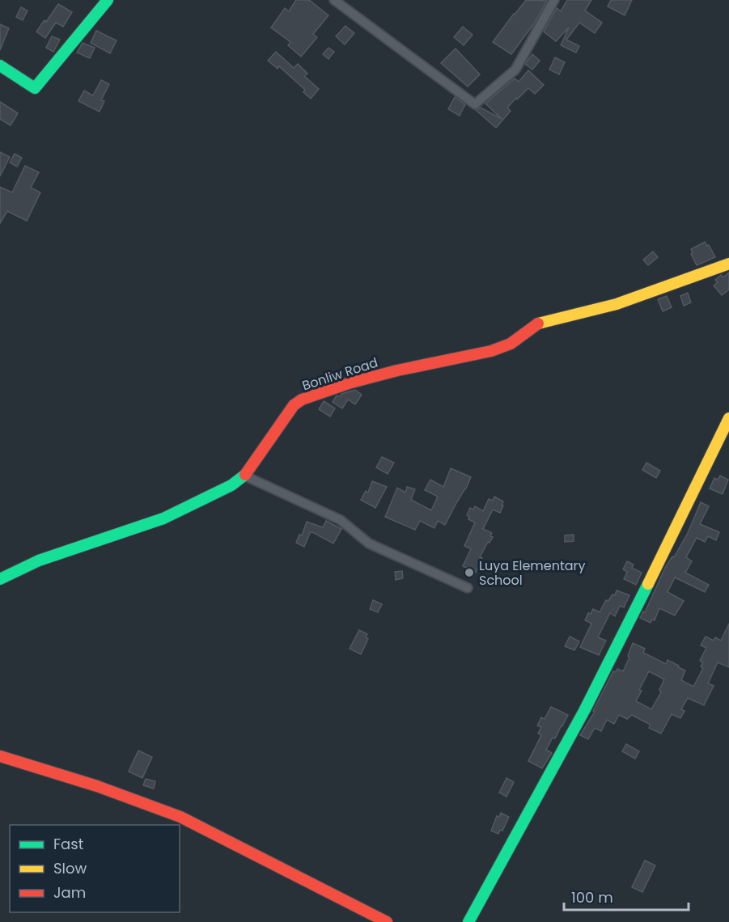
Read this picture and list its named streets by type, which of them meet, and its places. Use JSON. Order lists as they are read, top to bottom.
{
  "streets": {
    "street": ["Bonliw Road"]
  },
  "places": ["Luya Elementary School"],
  "legend": ["Fast", "Slow", "Jam"],
  "scale_bar": "100 m"
}
